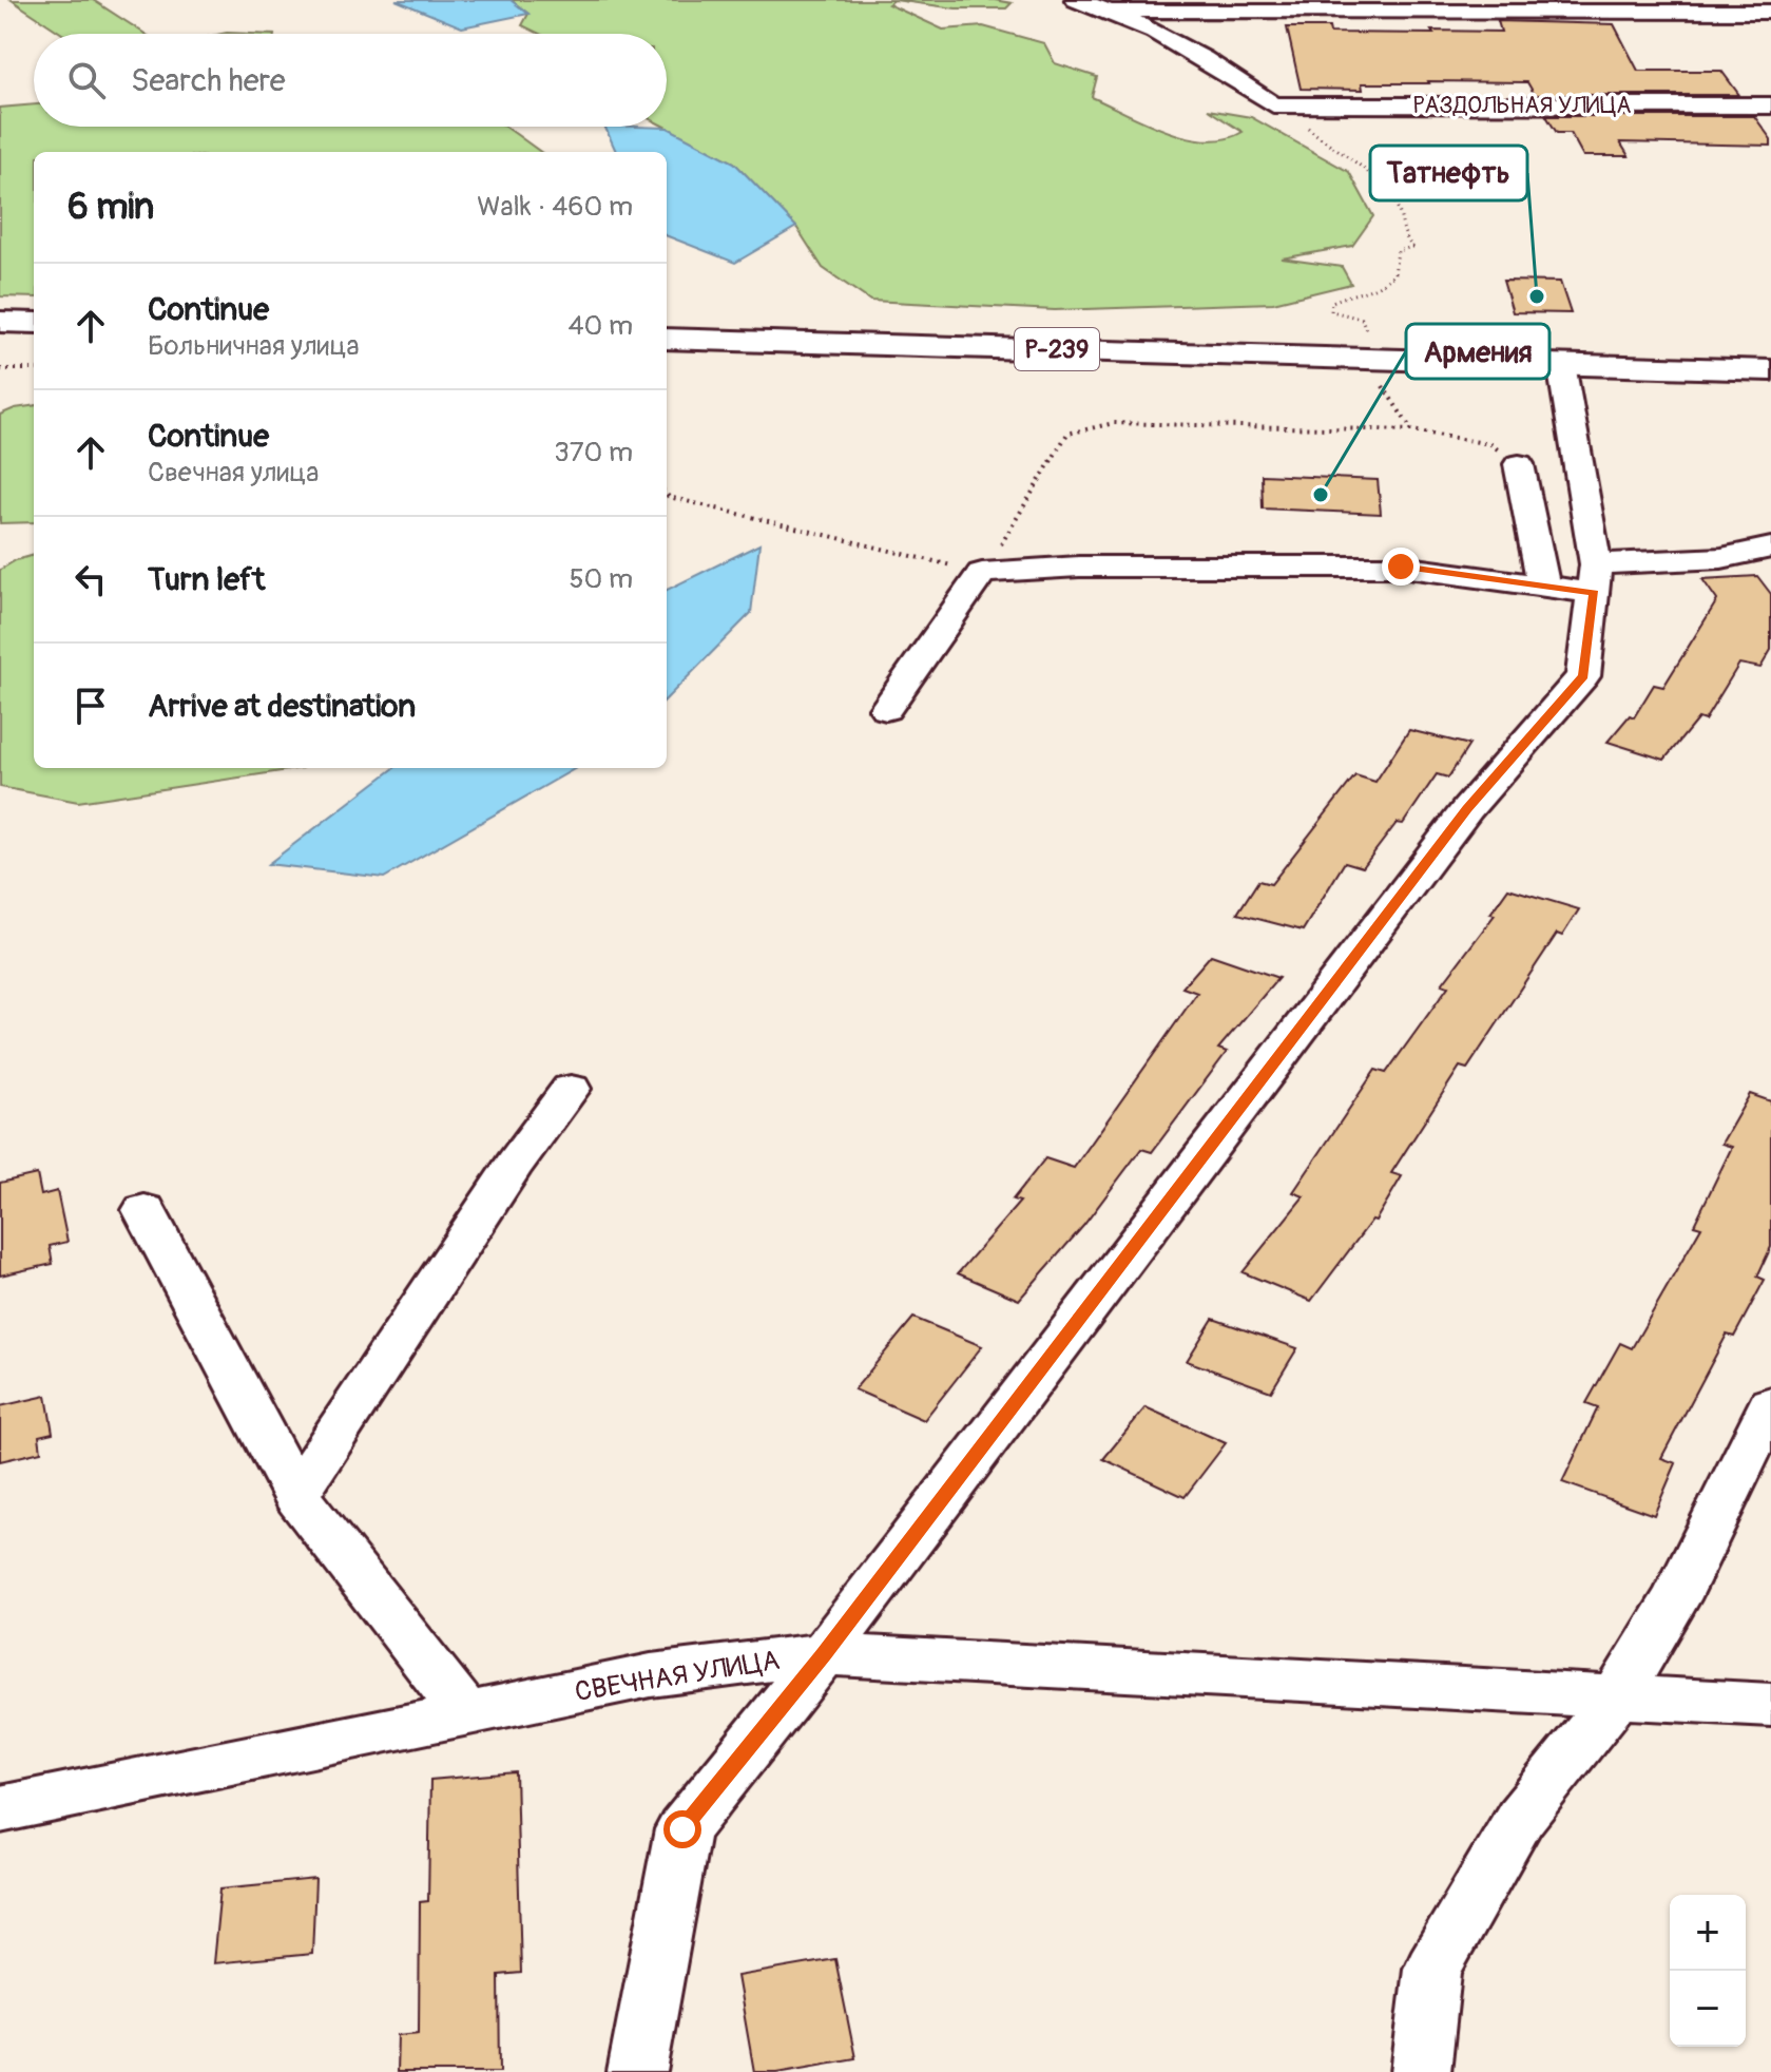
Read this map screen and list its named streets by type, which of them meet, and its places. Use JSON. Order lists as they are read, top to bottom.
{
  "streets": {
    "highway": ["Р-239"],
    "street": ["РАЗДОЛЬНАЯ УЛИЦА", "СВЕЧНАЯ УЛИЦА"]
  },
  "places": ["Татнефть", "Армения"],
  "page": {
    "search": "Search here",
    "heading": ["6 min", "Walk · 460 m"],
    "list": [
      ["Continue", "Больничная улица", "40 m"],
      ["Continue", "Свечная улица", "370 m"],
      ["Turn left", "50 m"],
      "Arrive at destination"
    ],
    "map_buttons": ["+", "−"]
  }
}
